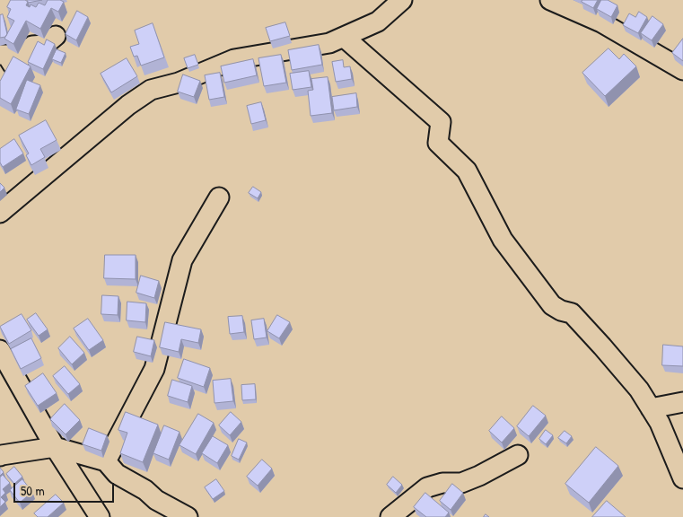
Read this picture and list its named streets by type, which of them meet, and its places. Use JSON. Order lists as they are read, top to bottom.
{
  "scale_bar": "50 m"
}
